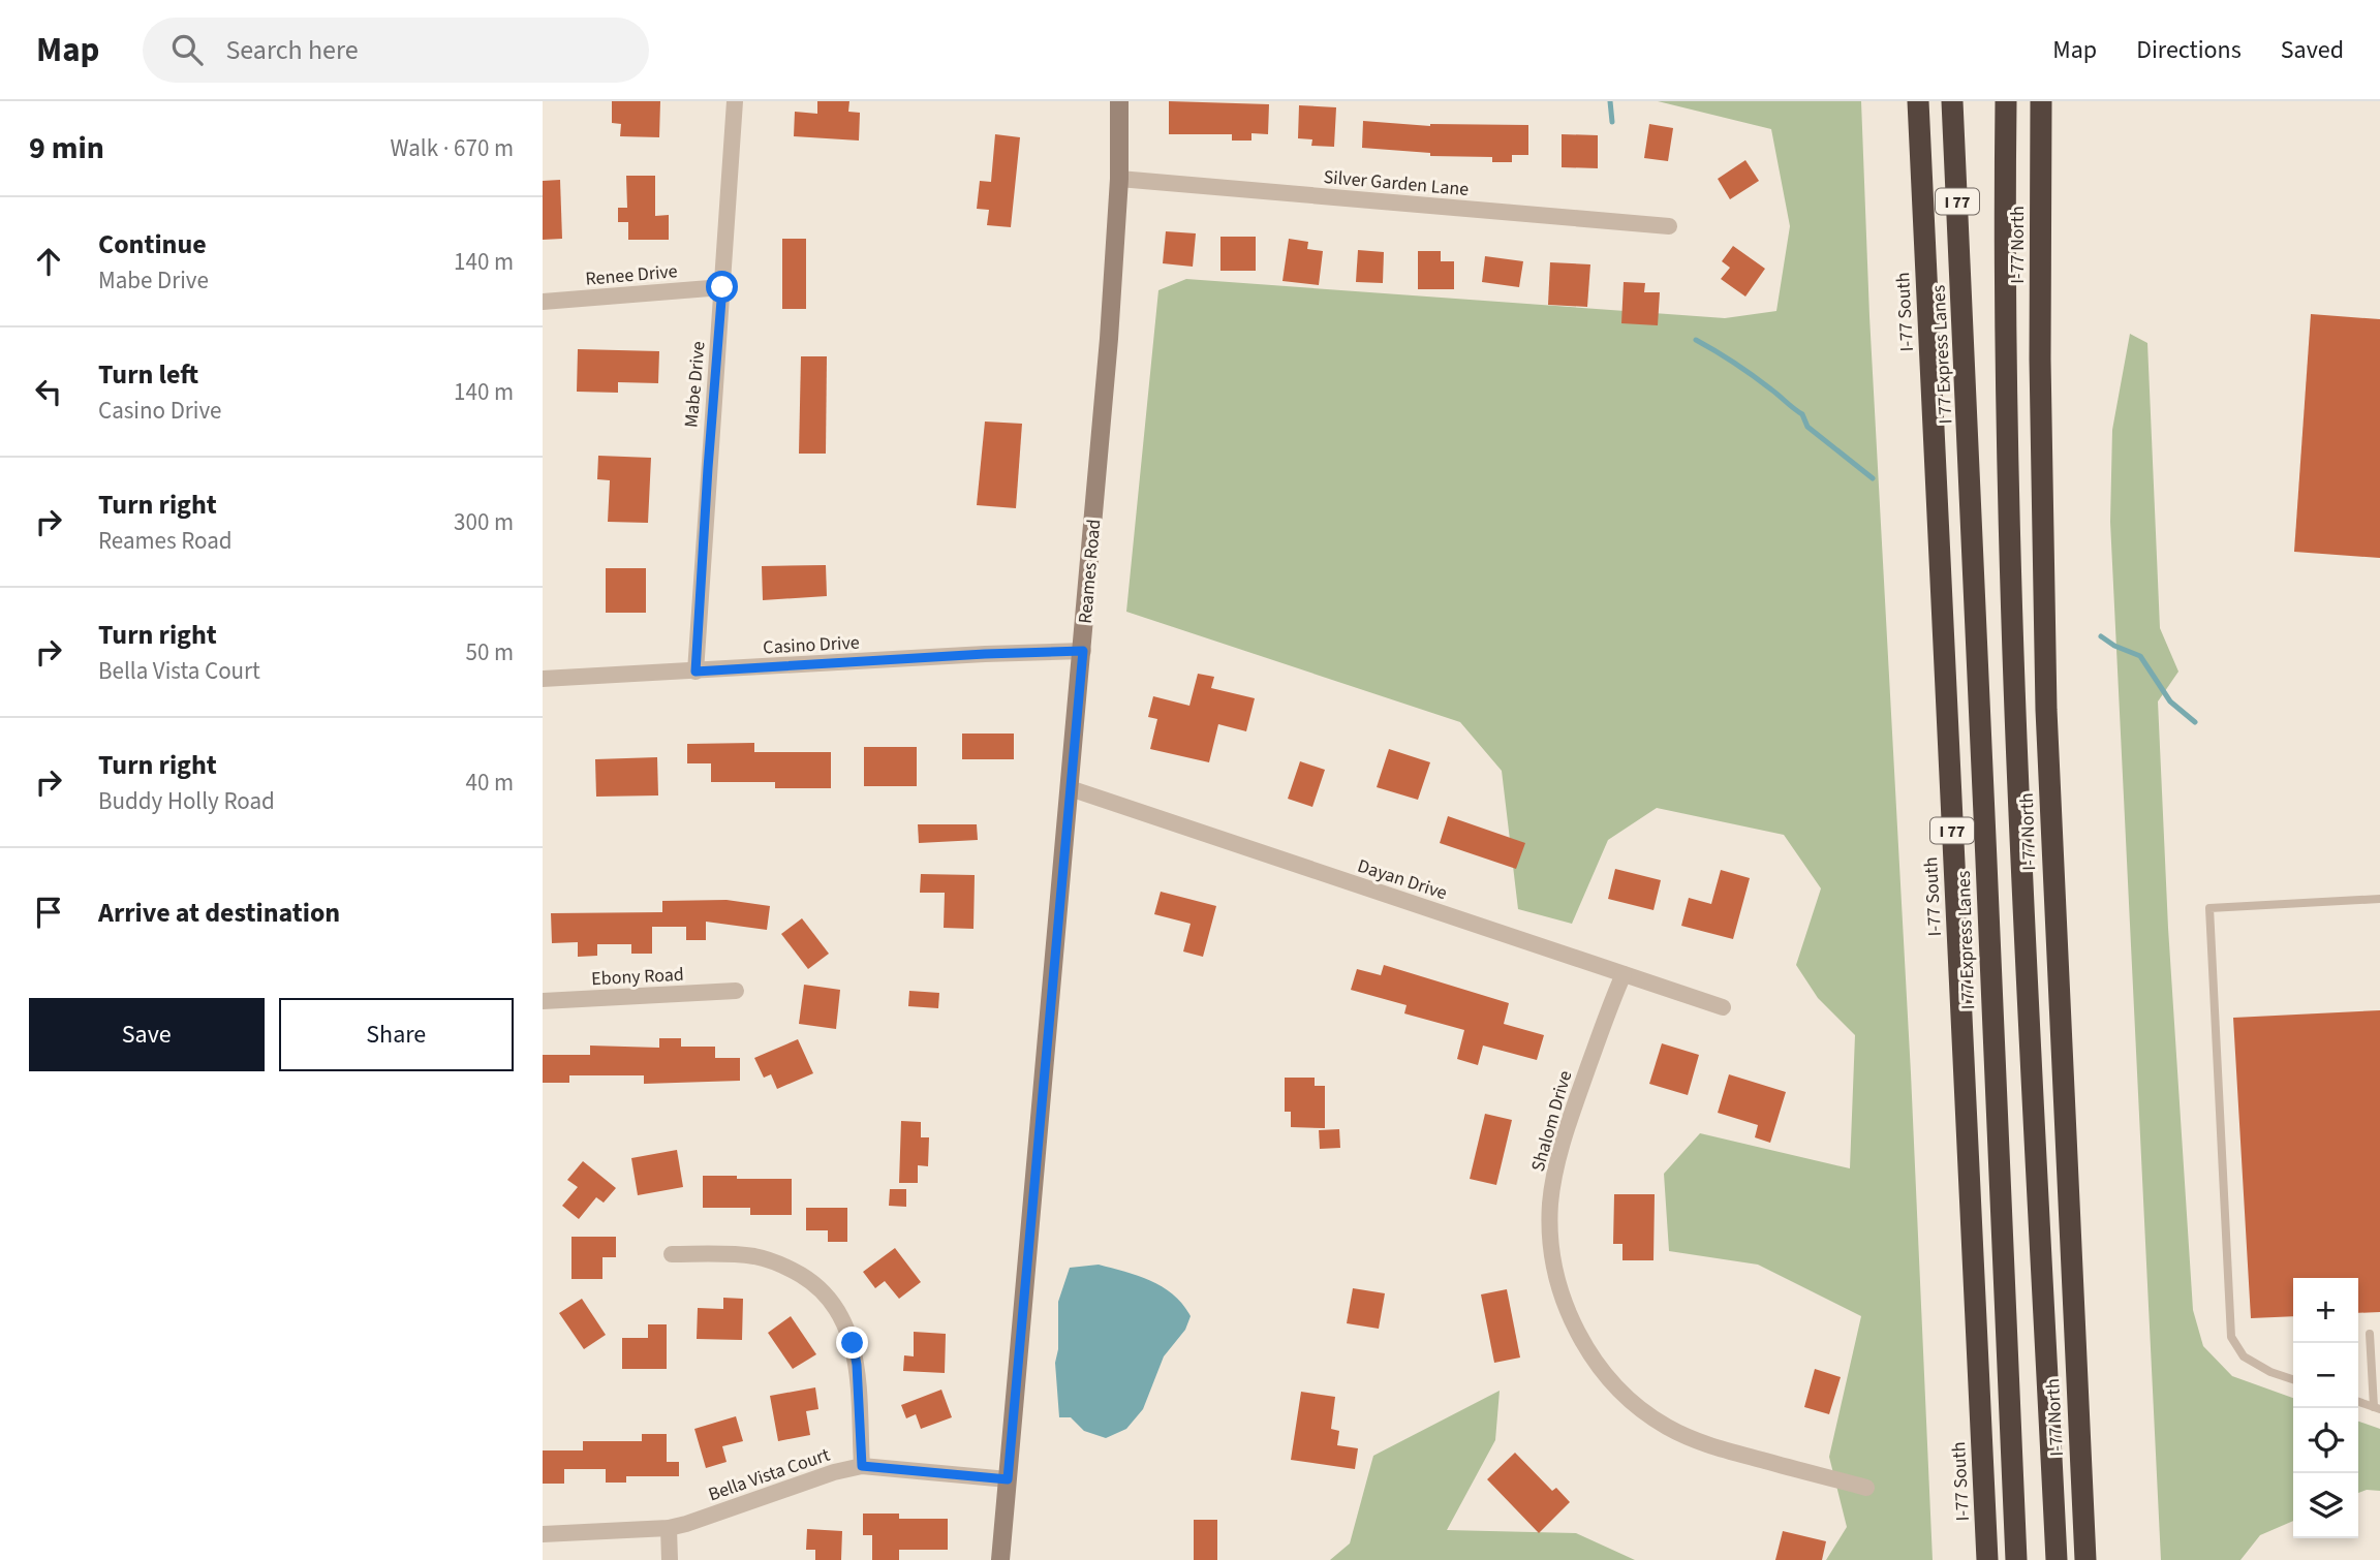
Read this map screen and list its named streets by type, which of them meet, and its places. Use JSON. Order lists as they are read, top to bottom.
{
  "streets": {
    "highway": [
      "I 77",
      "I-77 North",
      "I-77 South",
      "I 77 Express Lanes"
    ],
    "main road": ["Reames Road"],
    "street": [
      "Silver Garden Lane",
      "Renee Drive",
      "Mabe Drive",
      "Casino Drive",
      "Dayan Drive",
      "Ebony Road",
      "Shalom Drive",
      "Bella Vista Court"
    ]
  },
  "crossings": [
    ["Silver Garden Lane", "Reames Road"],
    ["Renee Drive", "Mabe Drive"],
    ["Mabe Drive", "Casino Drive"],
    ["Reames Road", "Casino Drive"],
    ["Reames Road", "Dayan Drive"],
    ["Reames Road", "Bella Vista Court"],
    ["Dayan Drive", "Shalom Drive"]
  ],
  "page": {
    "header": "Map",
    "search": "Search here",
    "nav": ["Map", "Directions", "Saved"],
    "heading": ["9 min", "Walk · 670 m"],
    "list": [
      ["Continue", "Mabe Drive", "140 m"],
      ["Turn left", "Casino Drive", "140 m"],
      ["Turn right", "Reames Road", "300 m"],
      ["Turn right", "Bella Vista Court", "50 m"],
      ["Turn right", "Buddy Holly Road", "40 m"],
      "Arrive at destination"
    ],
    "buttons": ["Save", "Share"],
    "map_buttons": ["+", "−"]
  }
}
